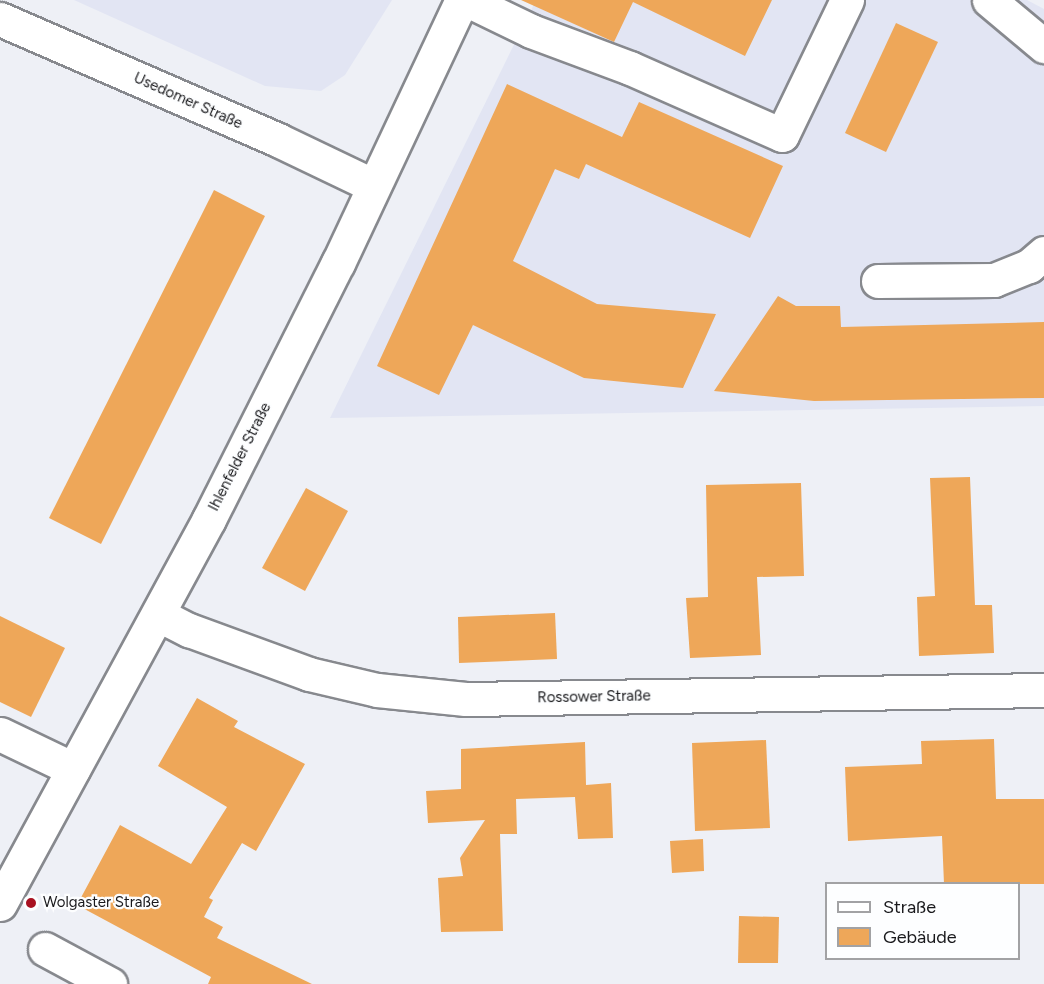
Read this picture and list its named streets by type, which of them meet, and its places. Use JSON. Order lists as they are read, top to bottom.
{
  "streets": {
    "street": ["Usedomer Straße", "Ihlenfelder Straße", "Rossower Straße"]
  },
  "crossings": [
    ["Usedomer Straße", "Ihlenfelder Straße"],
    ["Ihlenfelder Straße", "Rossower Straße"]
  ],
  "places": ["Wolgaster Straße"],
  "legend": ["Straße", "Gebäude"]
}
